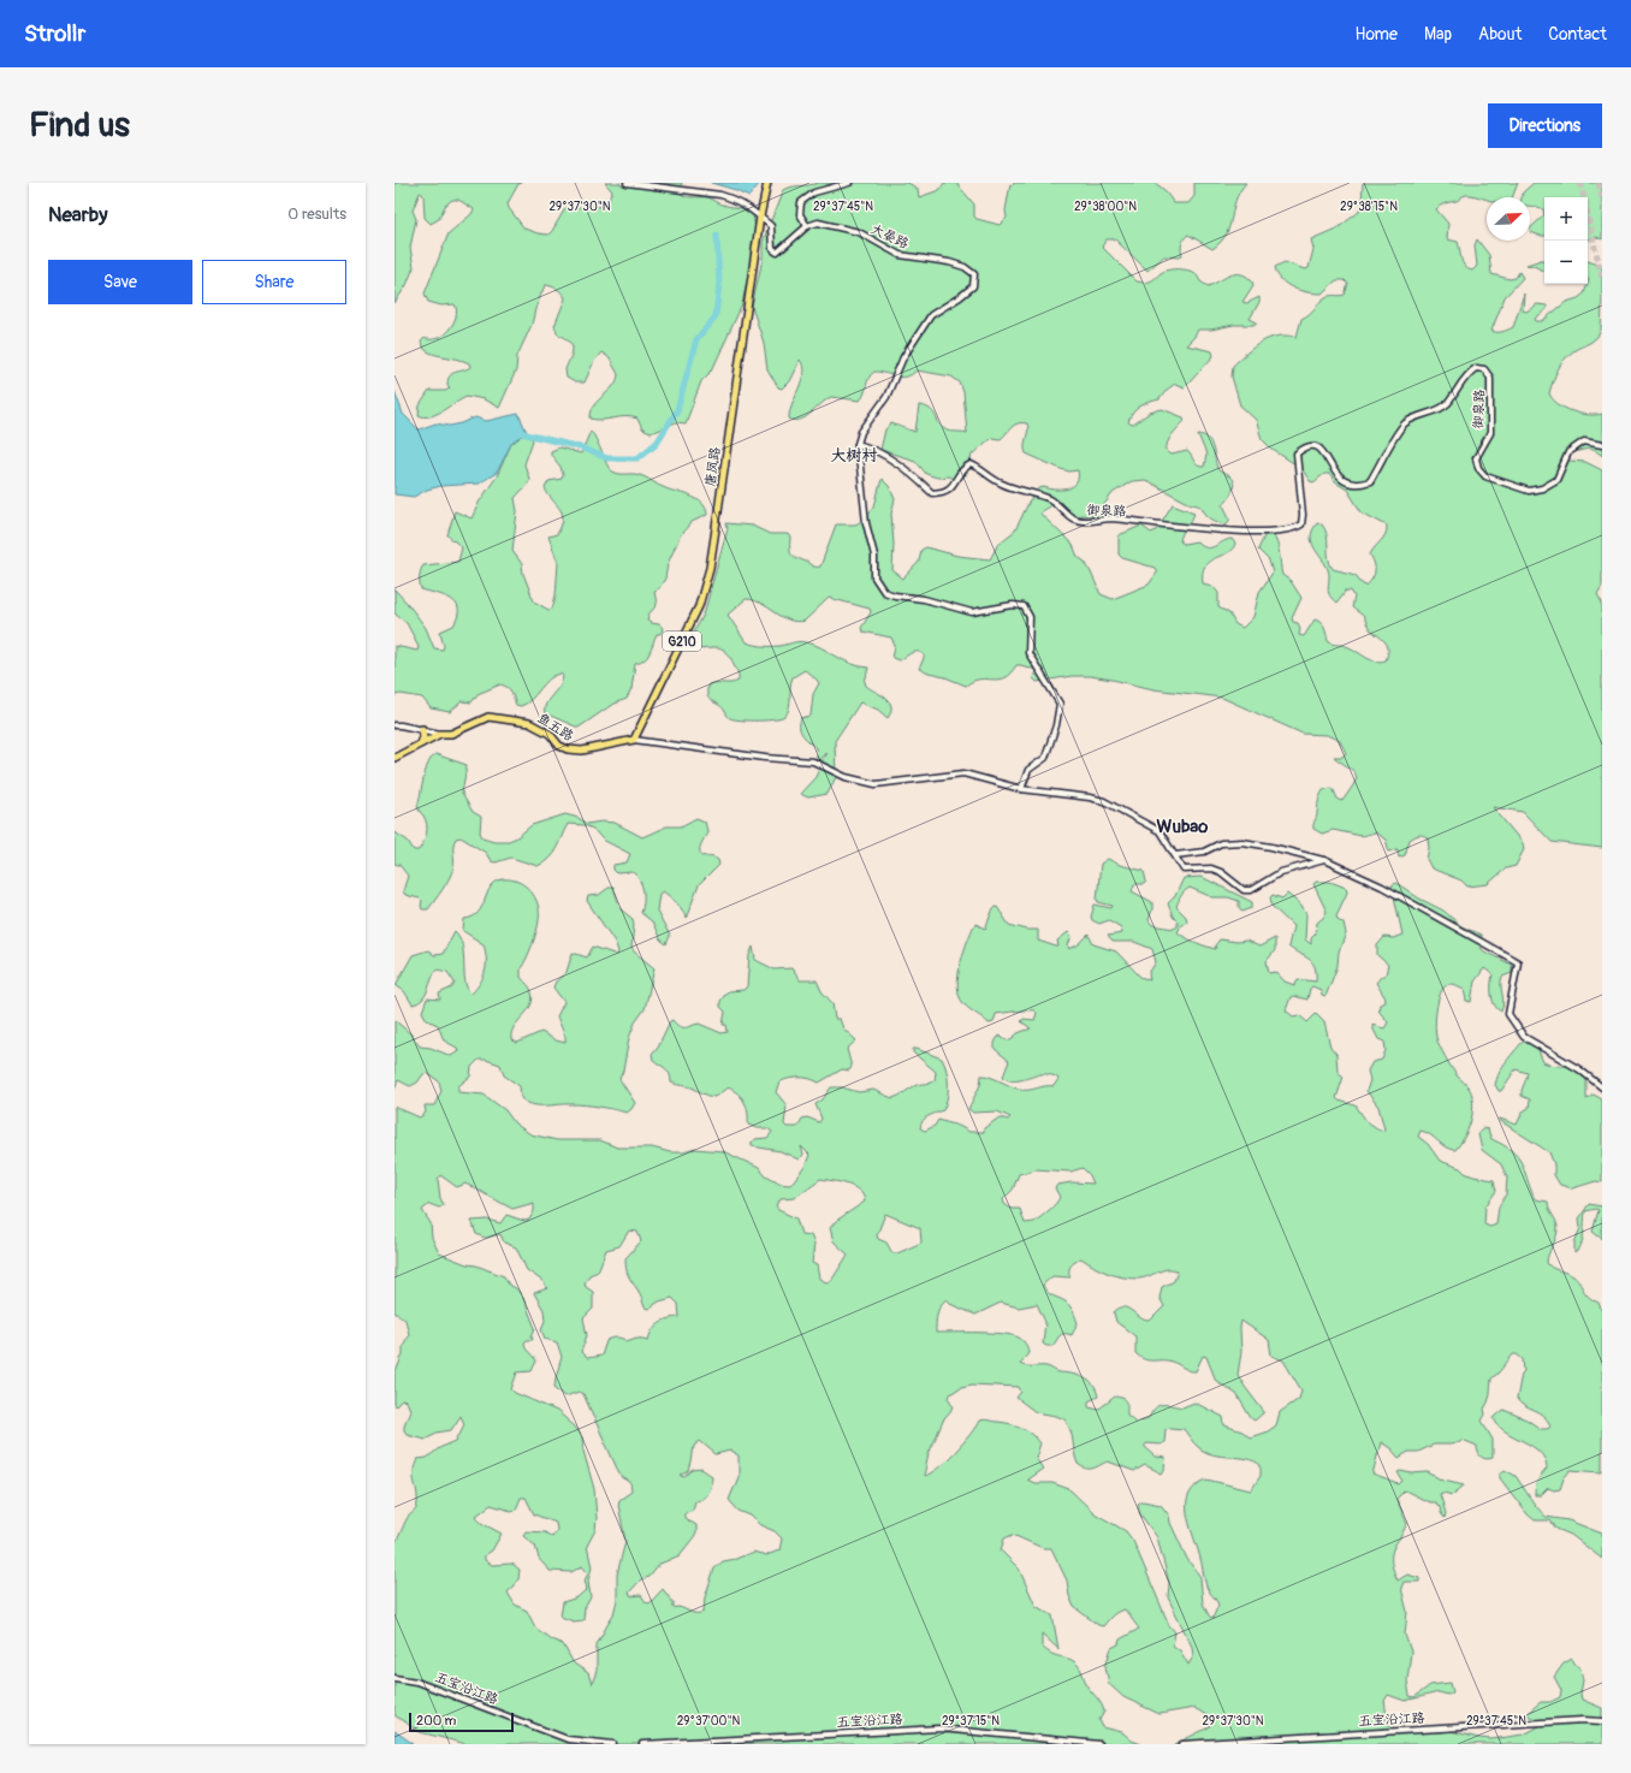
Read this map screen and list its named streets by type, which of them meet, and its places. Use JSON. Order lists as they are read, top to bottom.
{
  "streets": {
    "highway": ["唐凤路", "G210", "鱼五路"],
    "street": ["大晏路", "御泉路", "五宝沿江路"]
  },
  "crossings": [
    ["大晏路", "御泉路"],
    ["唐凤路", "鱼五路"]
  ],
  "districts": ["大树村", "Wubao"],
  "scale_bar": "200 m",
  "north": "top right",
  "page": {
    "header": "Strollr",
    "nav": [
      "Home",
      "Map",
      "About",
      "Contact"
    ],
    "buttons": [
      "Directions",
      ["Save", "Share"]
    ],
    "title": "Find us",
    "heading": ["Nearby", "0 results"],
    "map_buttons": ["+", "−"],
    "scale": "200 m"
  },
  "coordinates": [
    "29°37'30\"N",
    "29°37'45\"N",
    "29°38'00\"N",
    "29°38'15\"N",
    "29°37'00\"N",
    "29°37'15\"N"
  ]
}
